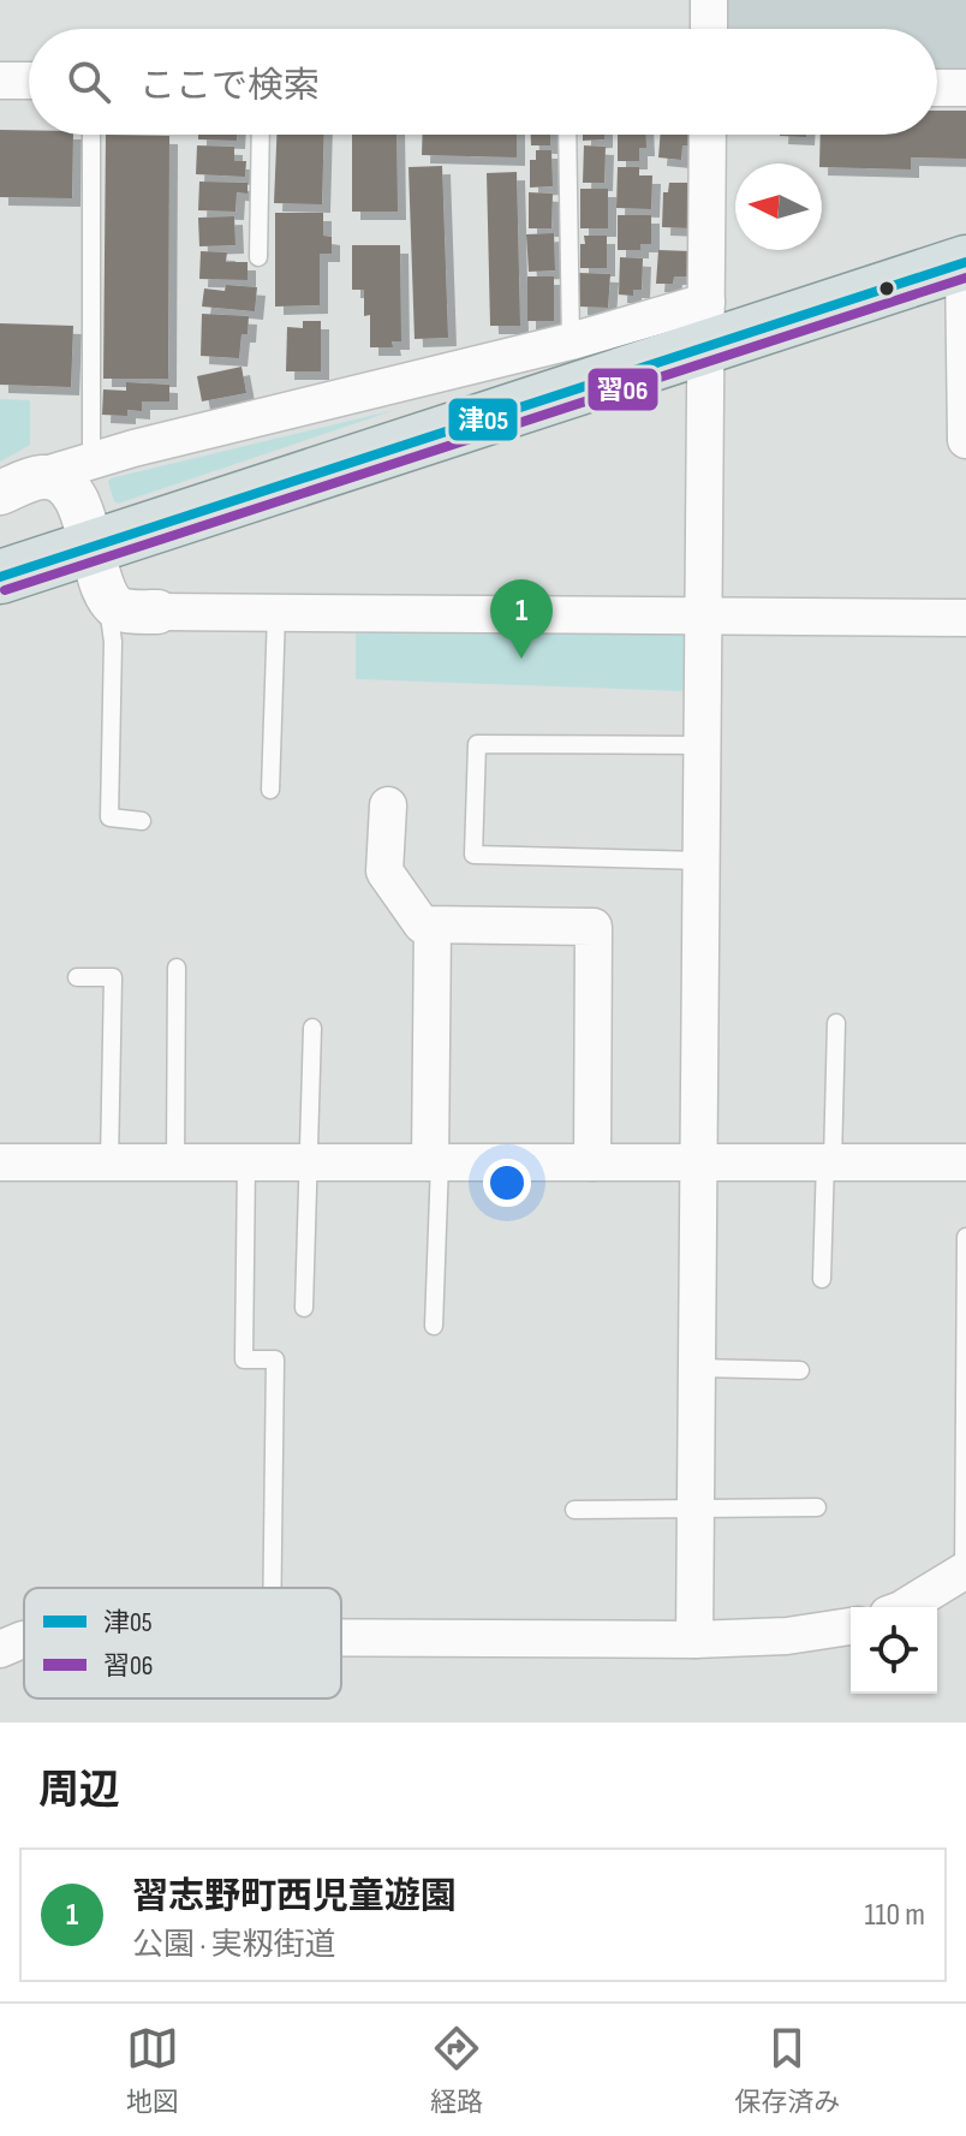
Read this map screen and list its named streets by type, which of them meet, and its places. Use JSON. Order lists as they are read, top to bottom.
{
  "lines": ["transit line 津05", "transit line 習06"],
  "legend": ["津05", "習06"],
  "north": "left",
  "page": {
    "search": "ここで検索",
    "pins": "1",
    "heading": "周辺",
    "list": [
      {
        "mark": "1",
        "name": "習志野町西児童遊園",
        "note": "公園 · 実籾街道",
        "value": "110 m"
      }
    ],
    "nav": ["地図", "経路", "保存済み"]
  }
}
